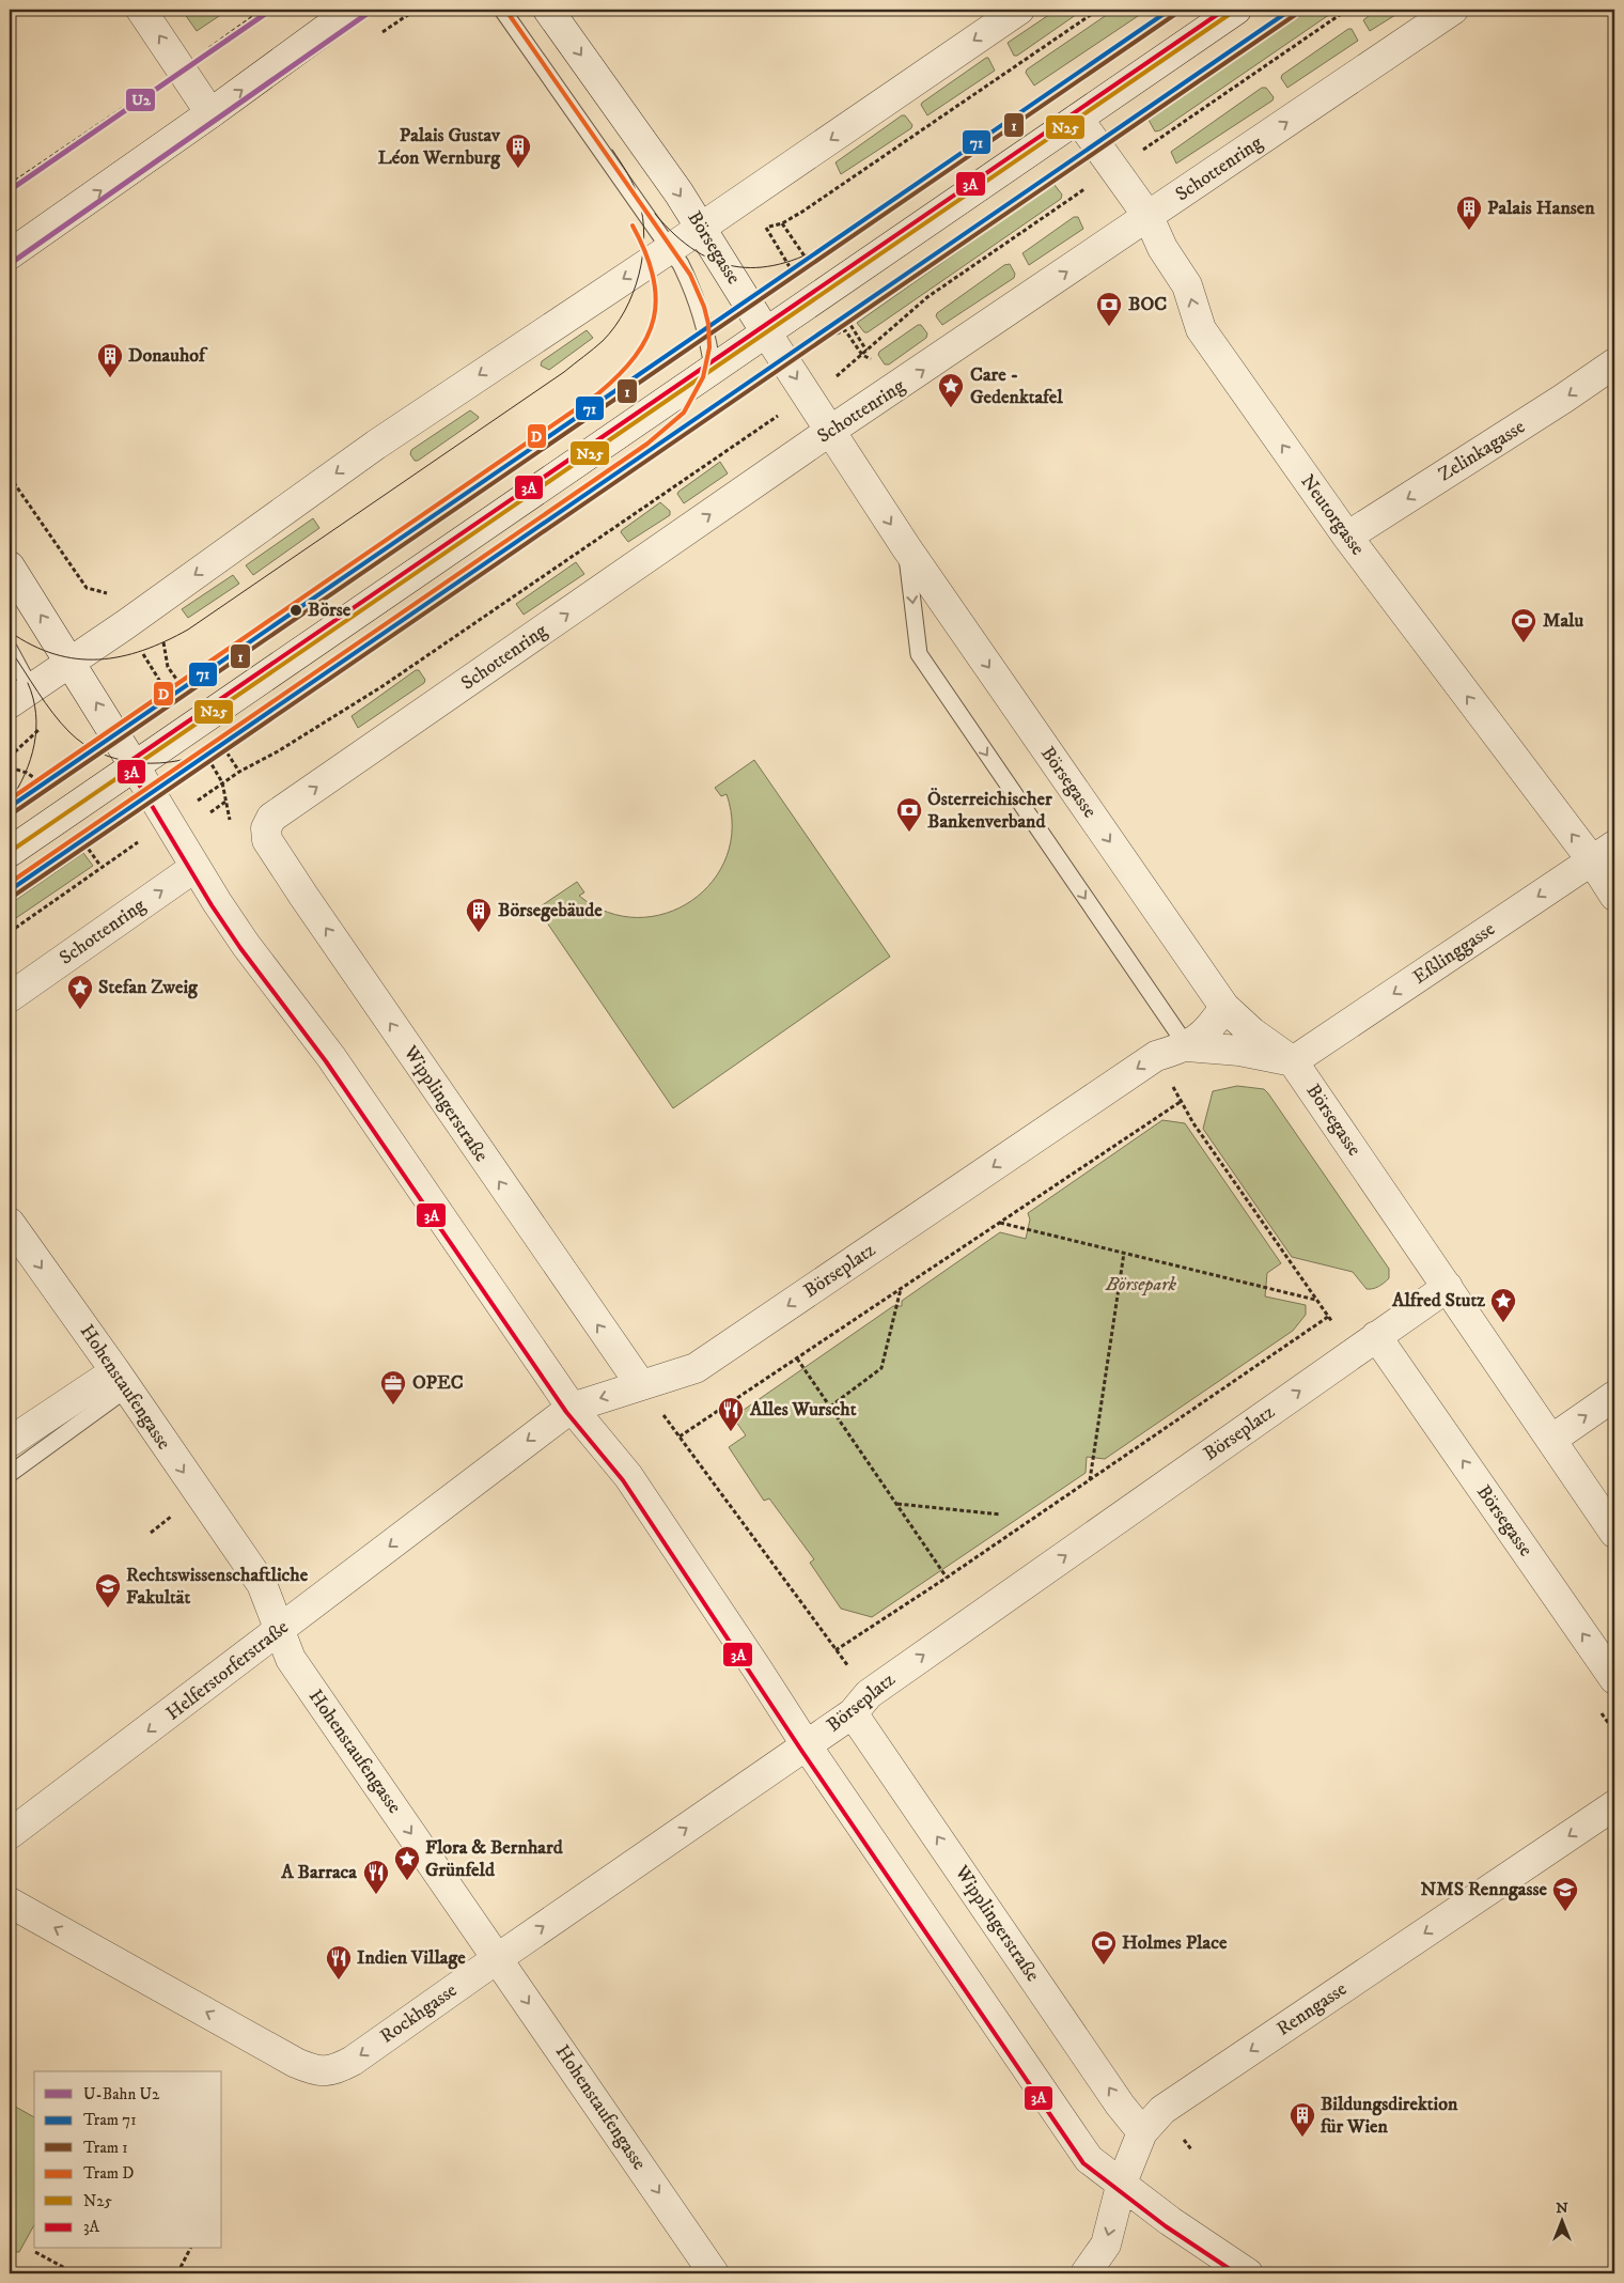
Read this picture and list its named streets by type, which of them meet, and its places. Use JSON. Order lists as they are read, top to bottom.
{
  "streets": {
    "street": [
      "Schottenring",
      "Börsegasse",
      "Zelinkagasse",
      "Neutorgasse",
      "Eßlinggasse",
      "Wipplingerstraße",
      "Börseplatz",
      "Hohenstaufengasse",
      "Helferstorferstraße",
      "Renngasse",
      "Rockhgasse"
    ]
  },
  "crossings": [
    ["Schottenring", "Börsegasse"],
    ["Schottenring", "Neutorgasse"],
    ["Schottenring", "Wipplingerstraße"],
    ["Börsegasse", "Eßlinggasse"],
    ["Börsegasse", "Börseplatz"],
    ["Zelinkagasse", "Neutorgasse"],
    ["Neutorgasse", "Eßlinggasse"],
    ["Eßlinggasse", "Börseplatz"],
    ["Wipplingerstraße", "Börseplatz"],
    ["Wipplingerstraße", "Renngasse"],
    ["Börseplatz", "Helferstorferstraße"],
    ["Börseplatz", "Rockhgasse"],
    ["Hohenstaufengasse", "Helferstorferstraße"],
    ["Hohenstaufengasse", "Rockhgasse"]
  ],
  "one_way": [
    "Zelinkagasse",
    "Neutorgasse",
    "Eßlinggasse",
    "Hohenstaufengasse",
    "Helferstorferstraße",
    "Renngasse"
  ],
  "parks": ["Börsepark"],
  "places": {
    "building": [
      "Palais Gustav Léon Wernburg",
      "Palais Hansen",
      "Donauhof",
      "Börsegebäude",
      "Bildungsdirektion für Wien"
    ],
    "bank": ["BOC", "Österreichischer Bankenverband"],
    "place": [
      "Care - Gedenktafel",
      "Stefan Zweig",
      "Alfred Stutz",
      "Flora & Bernhard Grünfeld"
    ],
    "other": ["Börse"],
    "sports": ["Malu", "Holmes Place"],
    "office": ["OPEC"],
    "restaurant": ["Alles Wurscht", "A Barraca", "Indien Village"],
    "school or university": ["Rechtswissenschaftliche Fakultät", "NMS Renngasse"]
  },
  "lines": [
    "metro line U2",
    "tram line 71",
    "transit line N25",
    "transit line 3A",
    "tram line D",
    "tram line 1"
  ],
  "legend": [
    "U-Bahn U2",
    "Tram 71",
    "Tram 1",
    "Tram D",
    "N25",
    "3A"
  ],
  "north": "top"
}
